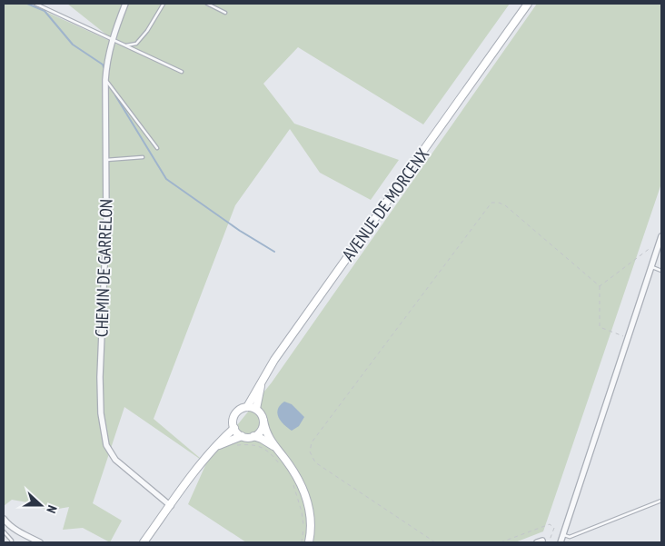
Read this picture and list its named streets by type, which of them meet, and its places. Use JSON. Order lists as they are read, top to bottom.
{
  "streets": {
    "main road": ["AVENUE DE MORCENX"],
    "street": ["CHEMIN DE GARRELON"]
  },
  "north": "right"
}
